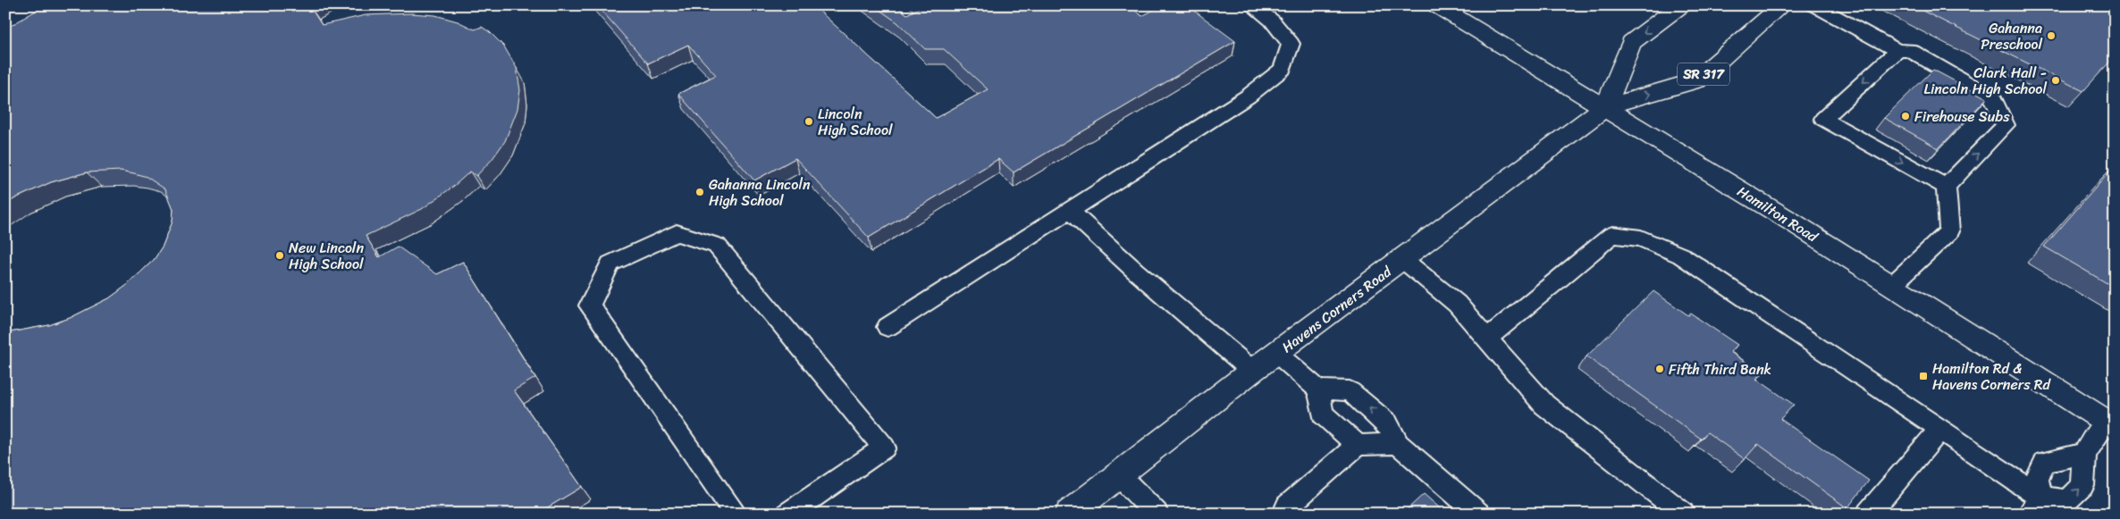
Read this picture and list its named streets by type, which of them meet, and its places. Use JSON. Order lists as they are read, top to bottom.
{
  "streets": {
    "main road": ["SR 317", "Hamilton Road", "Havens Corners Road"]
  },
  "crossings": [
    ["SR 317", "Hamilton Road"],
    ["SR 317", "Havens Corners Road"],
    ["Hamilton Road", "Havens Corners Road"]
  ],
  "places": {
    "other": [
      "Gahanna Preschool",
      "Clark Hall - Lincoln High School",
      "Firehouse Subs",
      "Lincoln High School",
      "Gahanna Lincoln High School",
      "New Lincoln High School",
      "Fifth Third Bank"
    ],
    "transit": ["Hamilton Rd & Havens Corners Rd"]
  }
}
